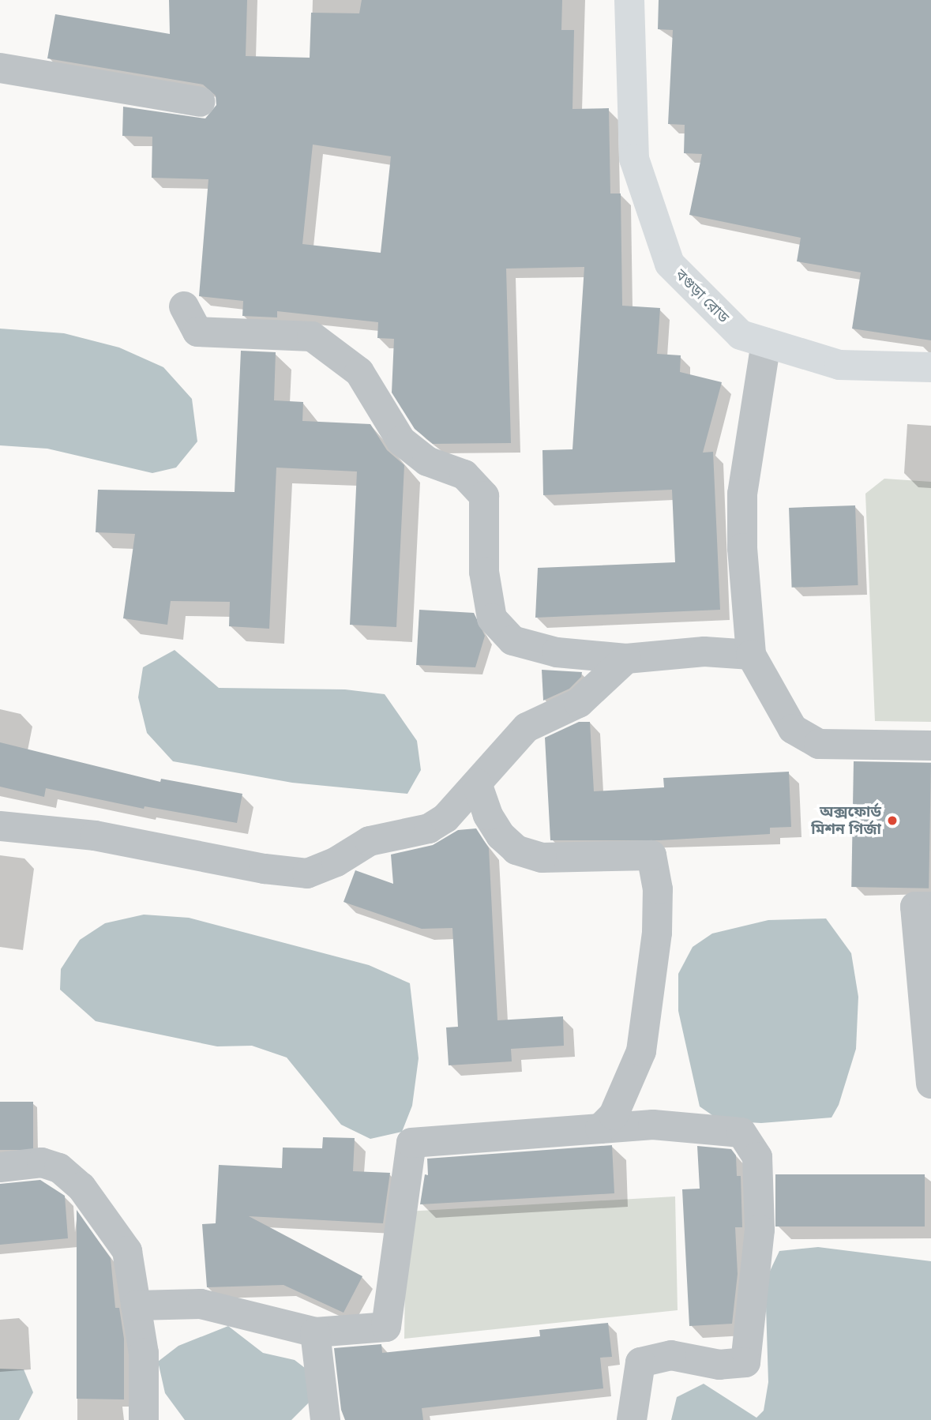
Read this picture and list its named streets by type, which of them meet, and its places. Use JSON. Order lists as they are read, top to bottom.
{
  "streets": {
    "main road": ["বগুড়া রোড"]
  },
  "places": ["অক্সফোর্ড মিশন গির্জা"]
}
